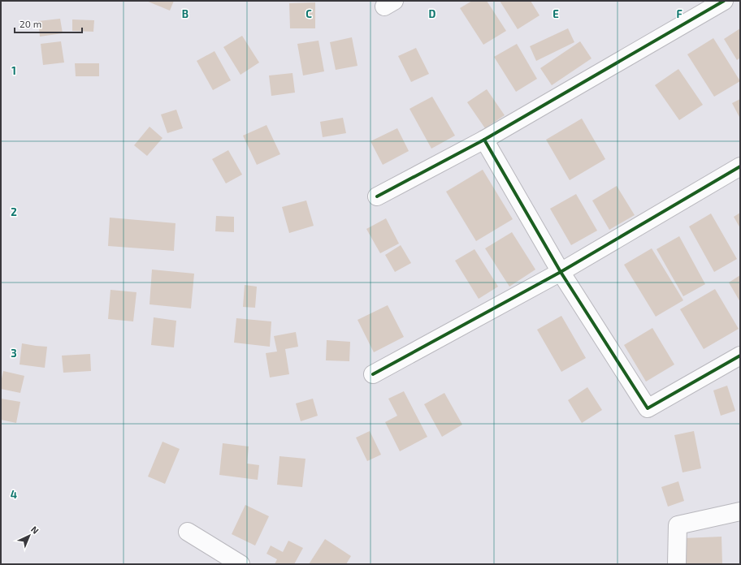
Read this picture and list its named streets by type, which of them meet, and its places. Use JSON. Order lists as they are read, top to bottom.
{
  "scale_bar": "20 m",
  "north": "top right",
  "grid": {
    "columns": [
      "B",
      "C",
      "D",
      "E",
      "F"
    ],
    "rows": [
      "1",
      "2",
      "3",
      "4"
    ]
  }
}
